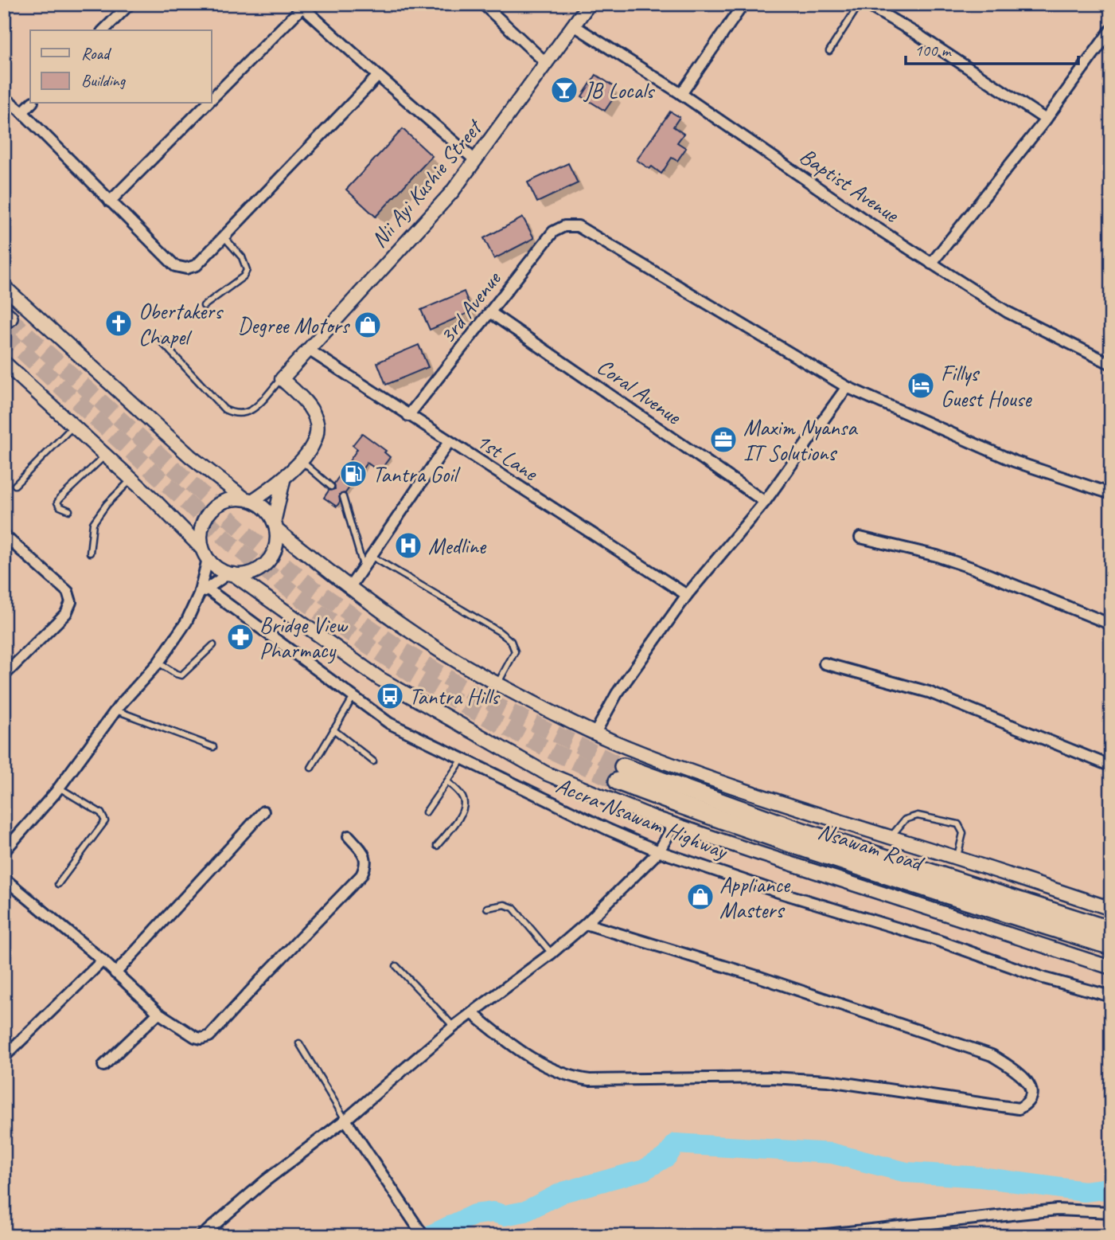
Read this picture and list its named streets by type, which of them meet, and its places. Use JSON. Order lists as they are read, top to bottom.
{
  "streets": {
    "highway": ["Nsawam Road"],
    "main road": ["Nii Ayi Kushie Street"],
    "street": [
      "Baptist Avenue",
      "3rd Avenue",
      "Coral Avenue",
      "1st Lane",
      "Accra Nsawam Highway"
    ]
  },
  "crossings": [
    ["Nii Ayi Kushie Street", "Baptist Avenue"],
    ["Nii Ayi Kushie Street", "1st Lane"],
    ["3rd Avenue", "Coral Avenue"],
    ["3rd Avenue", "1st Lane"]
  ],
  "places": {
    "bar": ["JB Locals"],
    "church": ["Obertakers Chapel"],
    "shop": ["Degree Motors", "Appliance Masters"],
    "hotel": ["Fillys Guest House"],
    "office": ["Maxim Nyansa IT Solutions"],
    "fuel station": ["Tantra Goil"],
    "hospital": ["Medline"],
    "pharmacy": ["Bridge View Pharmacy"],
    "bus stop": ["Tantra Hills"]
  },
  "legend": ["Road", "Building"],
  "scale_bar": "100 m"
}
